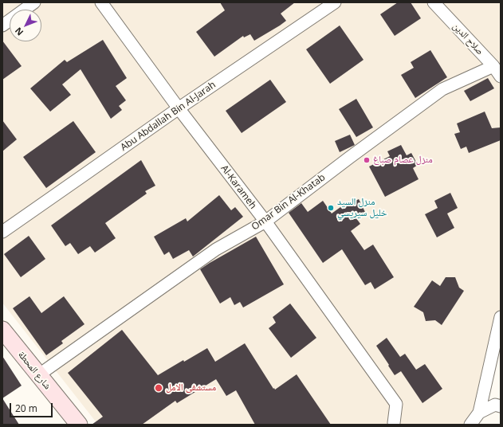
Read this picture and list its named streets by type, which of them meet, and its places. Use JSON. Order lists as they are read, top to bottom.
{
  "streets": {
    "main road": ["شارع المحطة"],
    "street": [
      "صلاح الدين",
      "Abu Abdallah Bin Al-Jarah",
      "Al-Karameh",
      "Omar Bin Al-Khatab"
    ]
  },
  "crossings": [
    ["صلاح الدين", "Omar Bin Al-Khatab"],
    ["Abu Abdallah Bin Al-Jarah", "Al-Karameh"],
    ["Al-Karameh", "Omar Bin Al-Khatab"],
    ["Omar Bin Al-Khatab", "شارع المحطة"]
  ],
  "places": ["منزل عصام صباغ", "منزل السيد خليل سيريسي", "مستشفى الامل"],
  "scale_bar": "20 m",
  "north": "bottom left"
}
